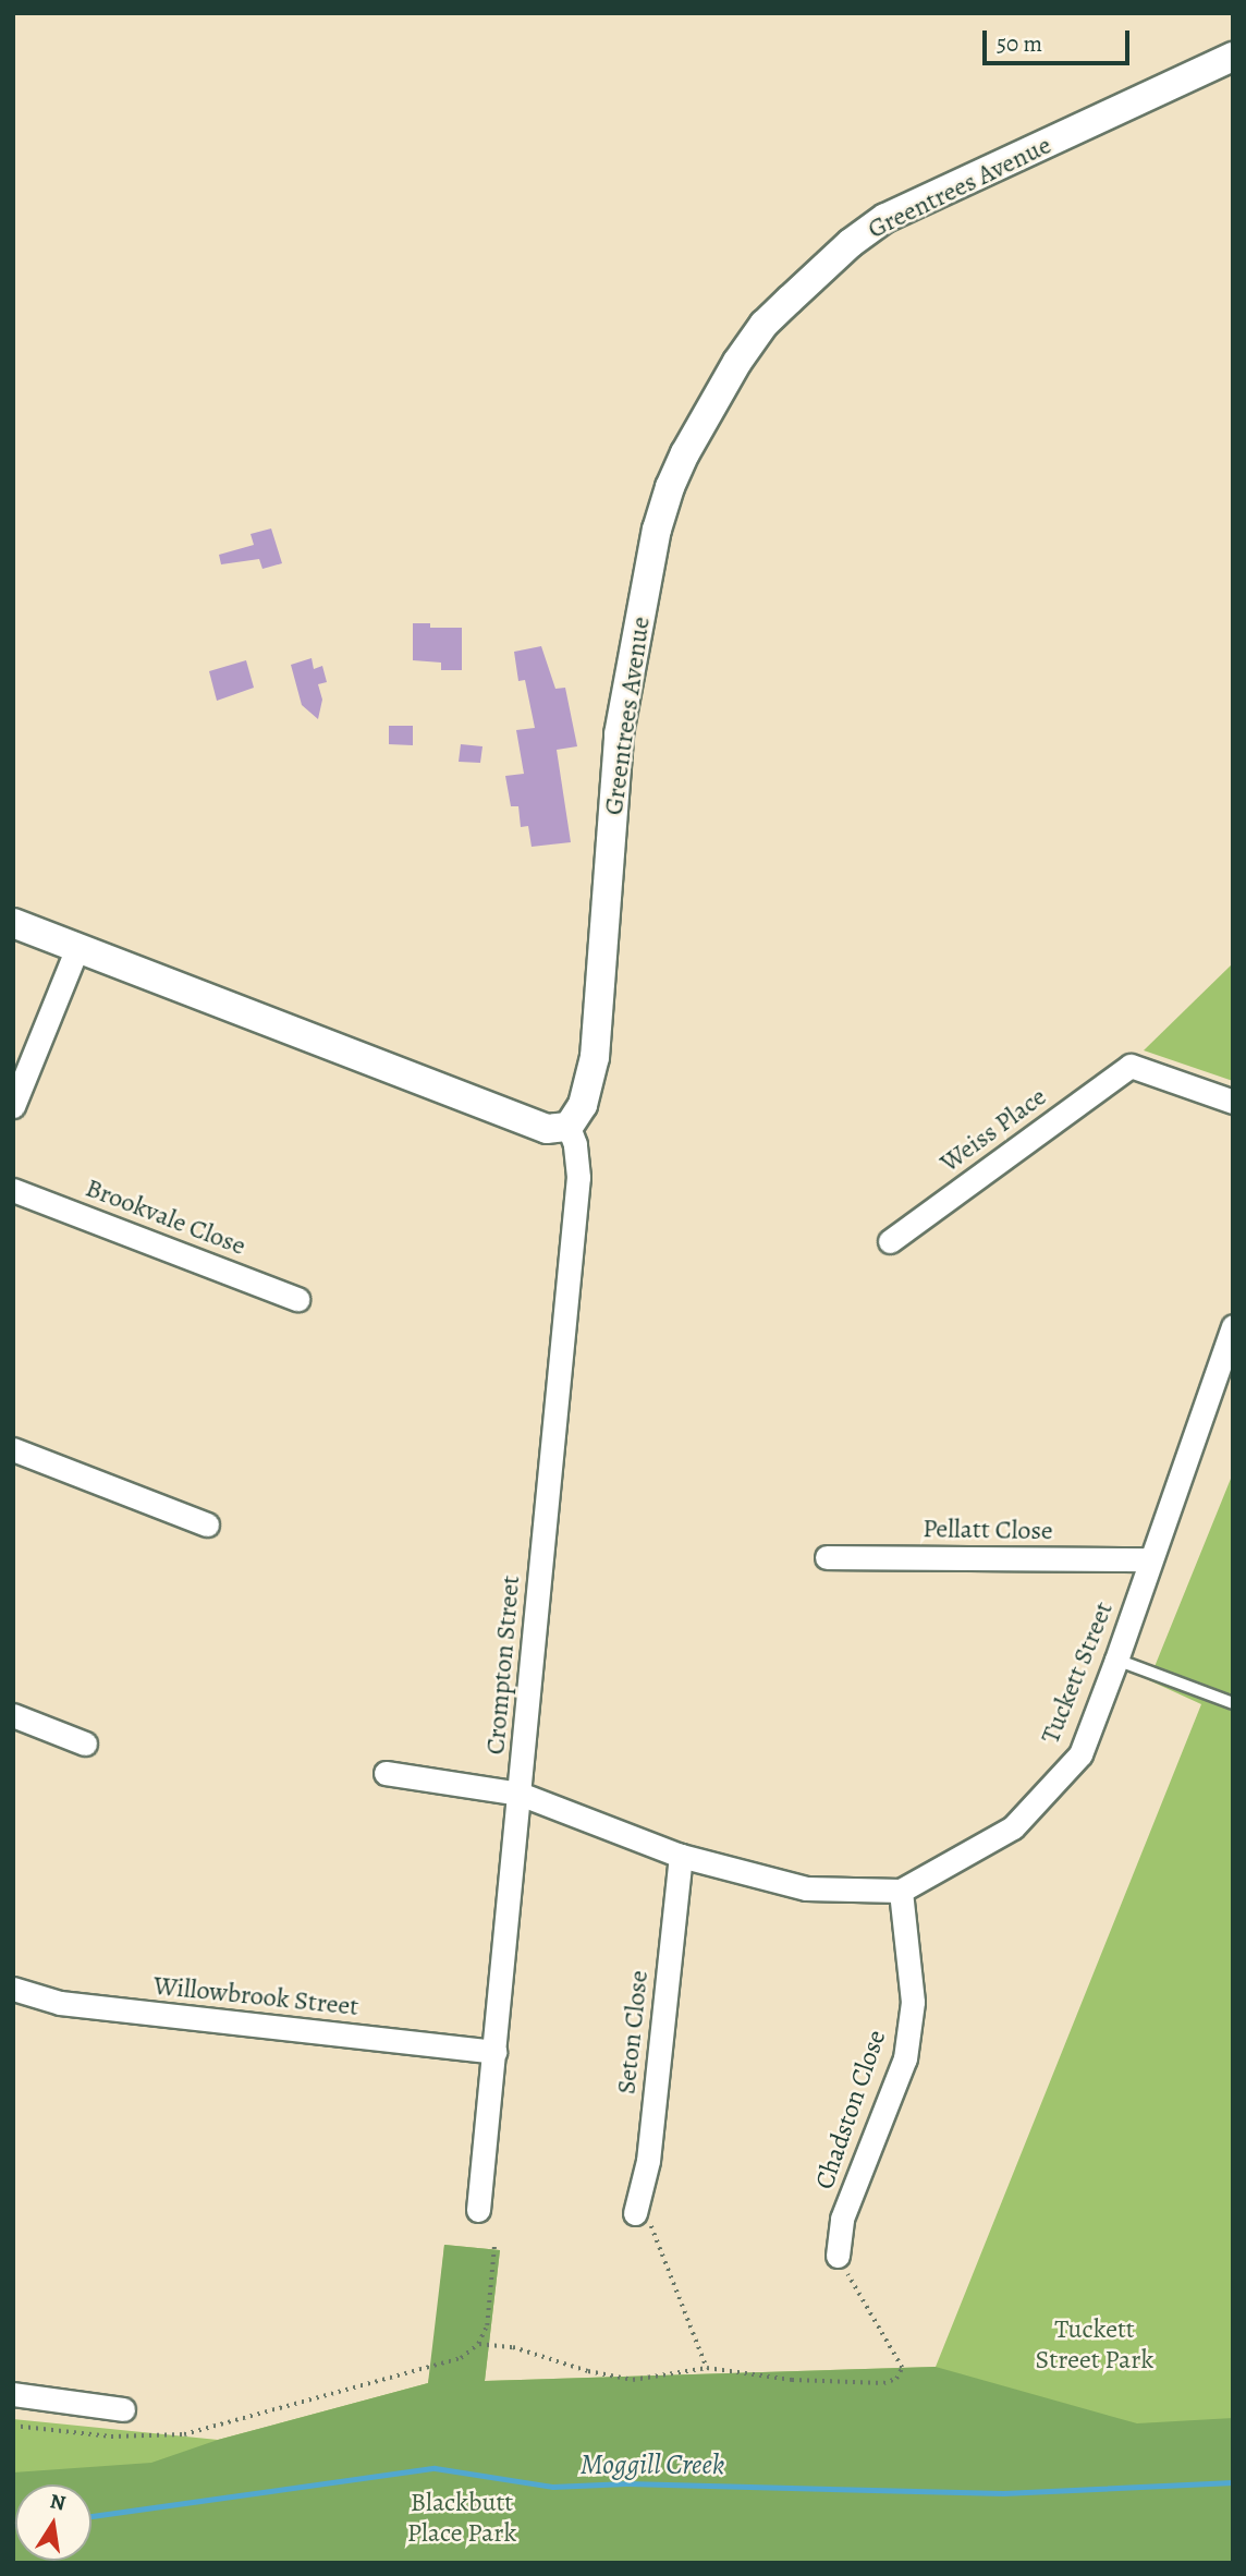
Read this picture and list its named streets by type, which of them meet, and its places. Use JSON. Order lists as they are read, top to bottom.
{
  "streets": {
    "street": [
      "Greentrees Avenue",
      "Weiss Place",
      "Brookvale Close",
      "Pellatt Close",
      "Crompton Street",
      "Tuckett Street",
      "Willowbrook Street",
      "Seton Close",
      "Chadston Close"
    ]
  },
  "crossings": [
    ["Greentrees Avenue", "Crompton Street"],
    ["Pellatt Close", "Tuckett Street"],
    ["Crompton Street", "Willowbrook Street"],
    ["Tuckett Street", "Chadston Close"]
  ],
  "water": ["Moggill Creek"],
  "parks": ["Tuckett Street Park", "Blackbutt Place Park"],
  "scale_bar": "50 m",
  "north": "top"
}
